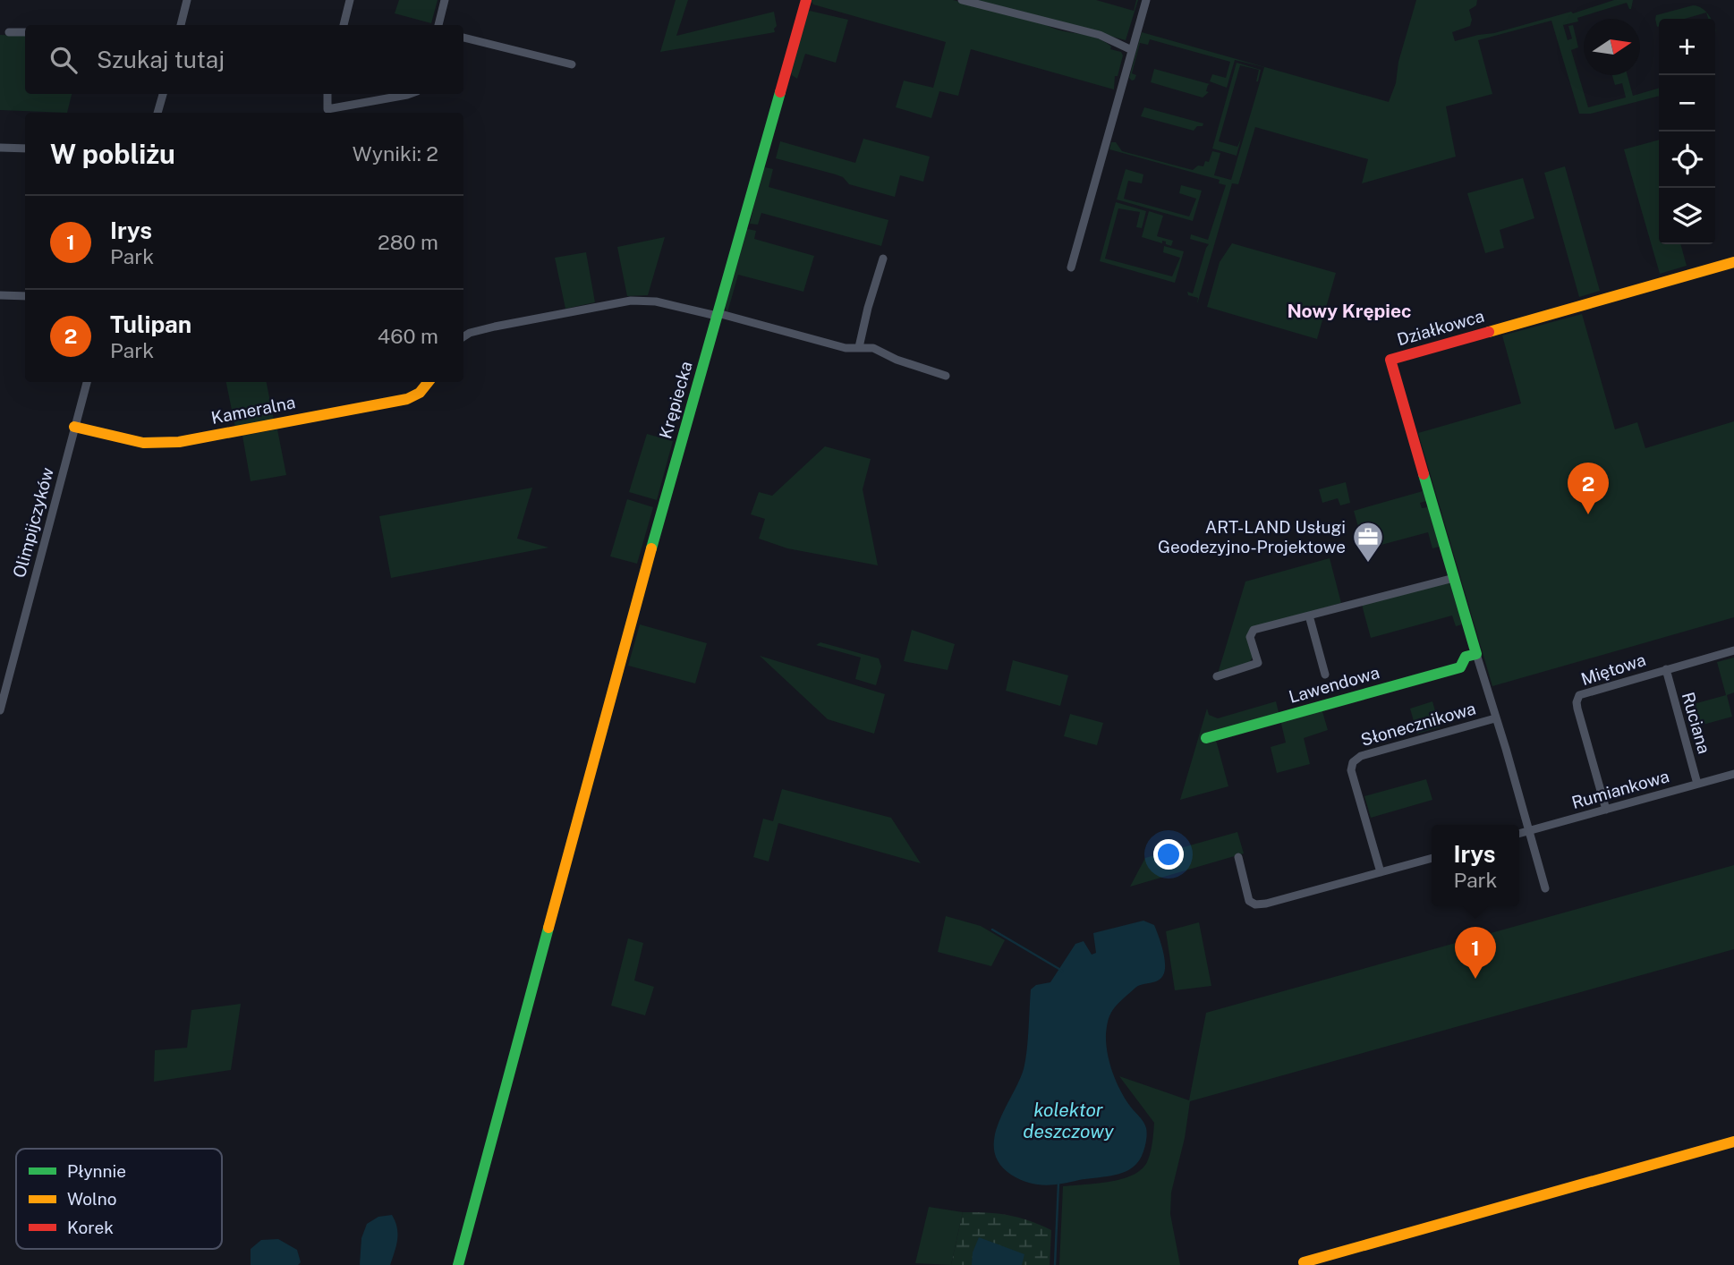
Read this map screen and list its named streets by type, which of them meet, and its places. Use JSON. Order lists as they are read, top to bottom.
{
  "streets": {
    "street": [
      "Działkowca",
      "Krępiecka",
      "Kameralna",
      "Olimpijczyków",
      "Miętowa",
      "Lawendowa",
      "Ruciana",
      "Słonecznikowa",
      "Rumiankowa"
    ]
  },
  "crossings": [
    ["Działkowca", "Lawendowa"],
    ["Kameralna", "Olimpijczyków"],
    ["Miętowa", "Ruciana"],
    ["Miętowa", "Rumiankowa"],
    ["Ruciana", "Rumiankowa"]
  ],
  "districts": ["Nowy Krępiec"],
  "water": ["kolektor deszczowy"],
  "places": {
    "office": ["ART-LAND Usługi Geodezyjno-Projektowe"]
  },
  "legend": ["Płynnie", "Wolno", "Korek"],
  "north": "right",
  "page": {
    "map_buttons": ["+", "−"],
    "search": "Szukaj tutaj",
    "heading": ["W pobliżu", "Wyniki: 2"],
    "list": [
      {
        "mark": "1",
        "name": "Irys",
        "note": "Park",
        "value": "280 m"
      },
      {
        "mark": "2",
        "name": "Tulipan",
        "note": "Park",
        "value": "460 m"
      }
    ],
    "pins": ["2", "1"],
    "popup": ["Irys", "Park"]
  }
}
